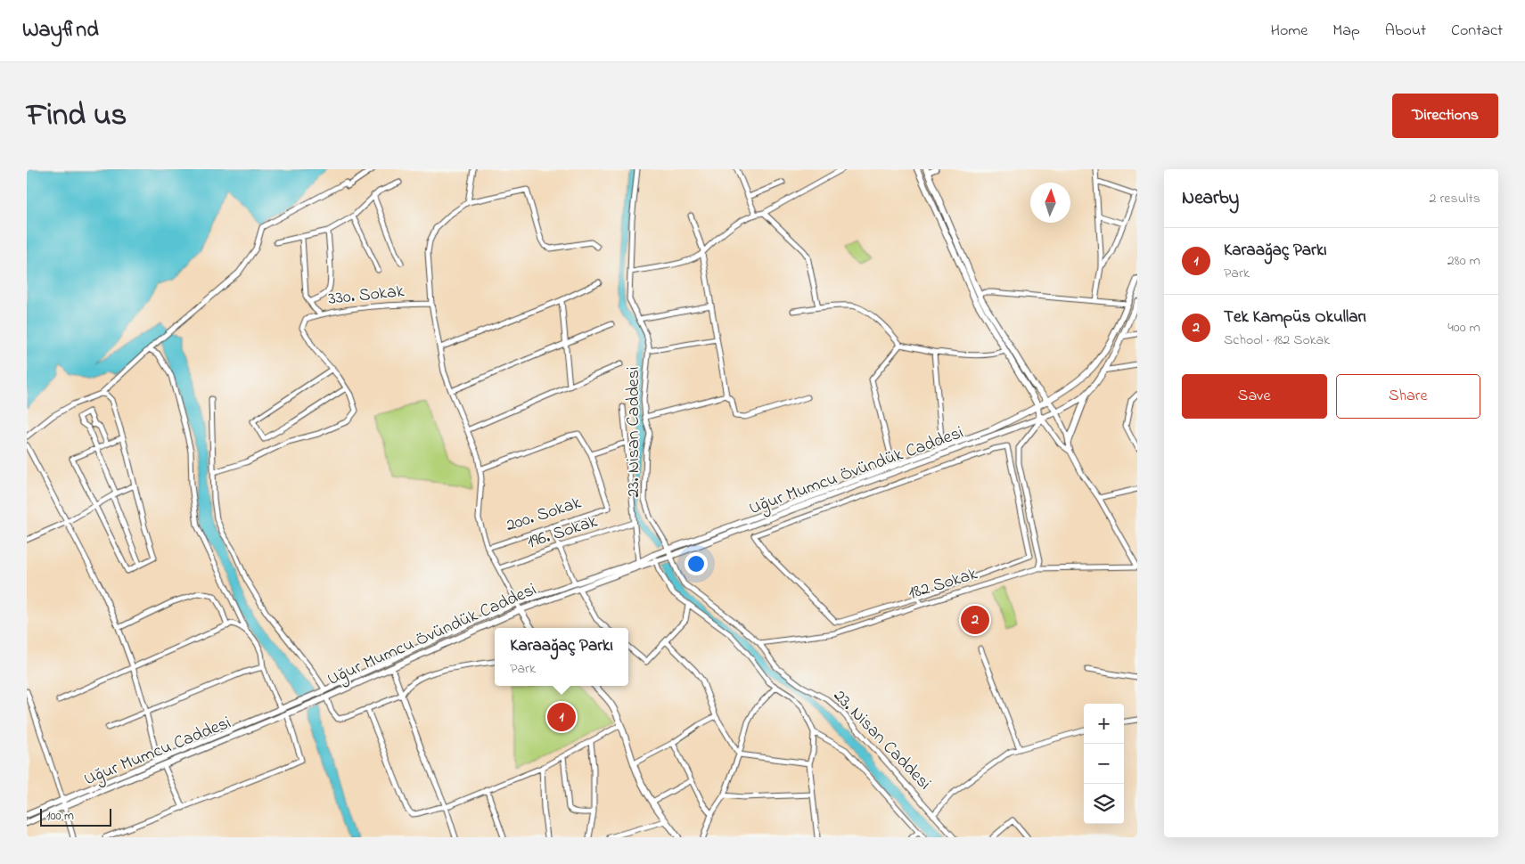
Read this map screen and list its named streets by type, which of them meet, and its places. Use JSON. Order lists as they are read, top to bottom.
{
  "streets": {
    "street": [
      "330. Sokak",
      "23. Nisan Caddesi",
      "Uğur Mumcu Övündük Caddesi",
      "200. Sokak",
      "196. Sokak",
      "182 Sokak",
      "Uğur Mumcu Caddesi"
    ]
  },
  "crossings": [
    ["23. Nisan Caddesi", "Uğur Mumcu Övündük Caddesi"],
    ["23. Nisan Caddesi", "182 Sokak"],
    ["Uğur Mumcu Övündük Caddesi", "Uğur Mumcu Caddesi"],
    ["200. Sokak", "196. Sokak"]
  ],
  "scale_bar": "100 m",
  "north": "top",
  "page": {
    "header": "Wayfind",
    "nav": [
      "Home",
      "Map",
      "About",
      "Contact"
    ],
    "title": "Find us",
    "buttons": [
      "Directions",
      ["Save", "Share"]
    ],
    "heading": ["Nearby", "2 results"],
    "list": [
      {
        "mark": "1",
        "name": "Karaağaç Parkı",
        "note": "Park",
        "value": "280 m"
      },
      {
        "mark": "2",
        "name": "Tek Kampüs Okulları",
        "note": "School · 182 Sokak",
        "value": "400 m"
      }
    ],
    "pins": ["2", "1"],
    "popup": ["Karaağaç Parkı", "Park"],
    "map_buttons": ["+", "−"],
    "scale": "100 m"
  }
}
